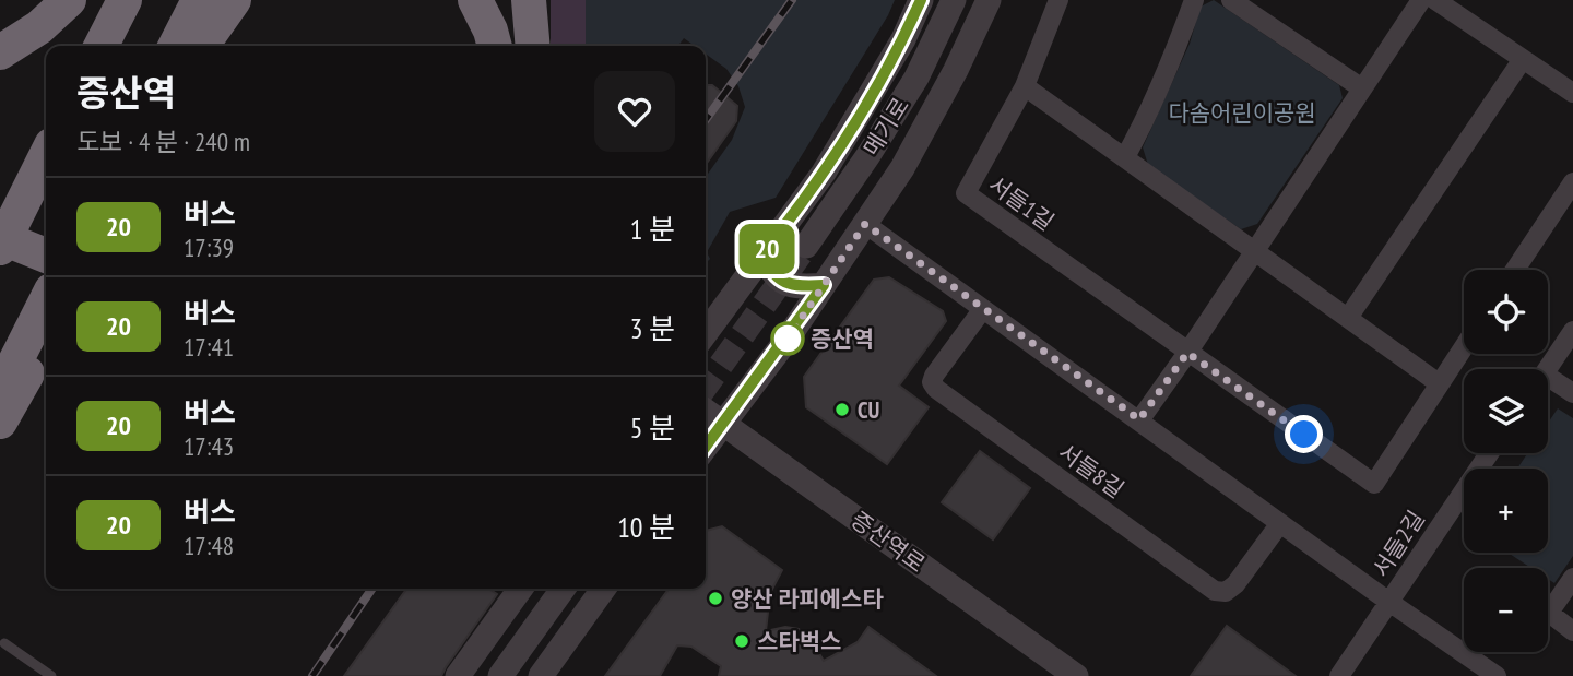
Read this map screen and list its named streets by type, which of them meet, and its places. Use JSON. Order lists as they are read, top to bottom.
{
  "streets": {
    "street": [
      "메기로",
      "서들1길",
      "서들8길",
      "증산역로",
      "서들2길"
    ]
  },
  "parks": ["다솜어린이공원"],
  "places": [
    "증산역",
    "CU",
    "양산 라피에스타",
    "스타벅스"
  ],
  "lines": ["bus line 20"],
  "page": {
    "on_map": "20",
    "heading": ["증산역", "도보 · 4 분 · 240 m"],
    "list": [
      {
        "mark": "20",
        "name": "버스",
        "note": "17:39",
        "value": "1 분"
      },
      {
        "mark": "20",
        "name": "버스",
        "note": "17:41",
        "value": "3 분"
      },
      {
        "mark": "20",
        "name": "버스",
        "note": "17:43",
        "value": "5 분"
      },
      {
        "mark": "20",
        "name": "버스",
        "note": "17:48",
        "value": "10 분"
      }
    ],
    "map_buttons": ["+", "−"]
  }
}
